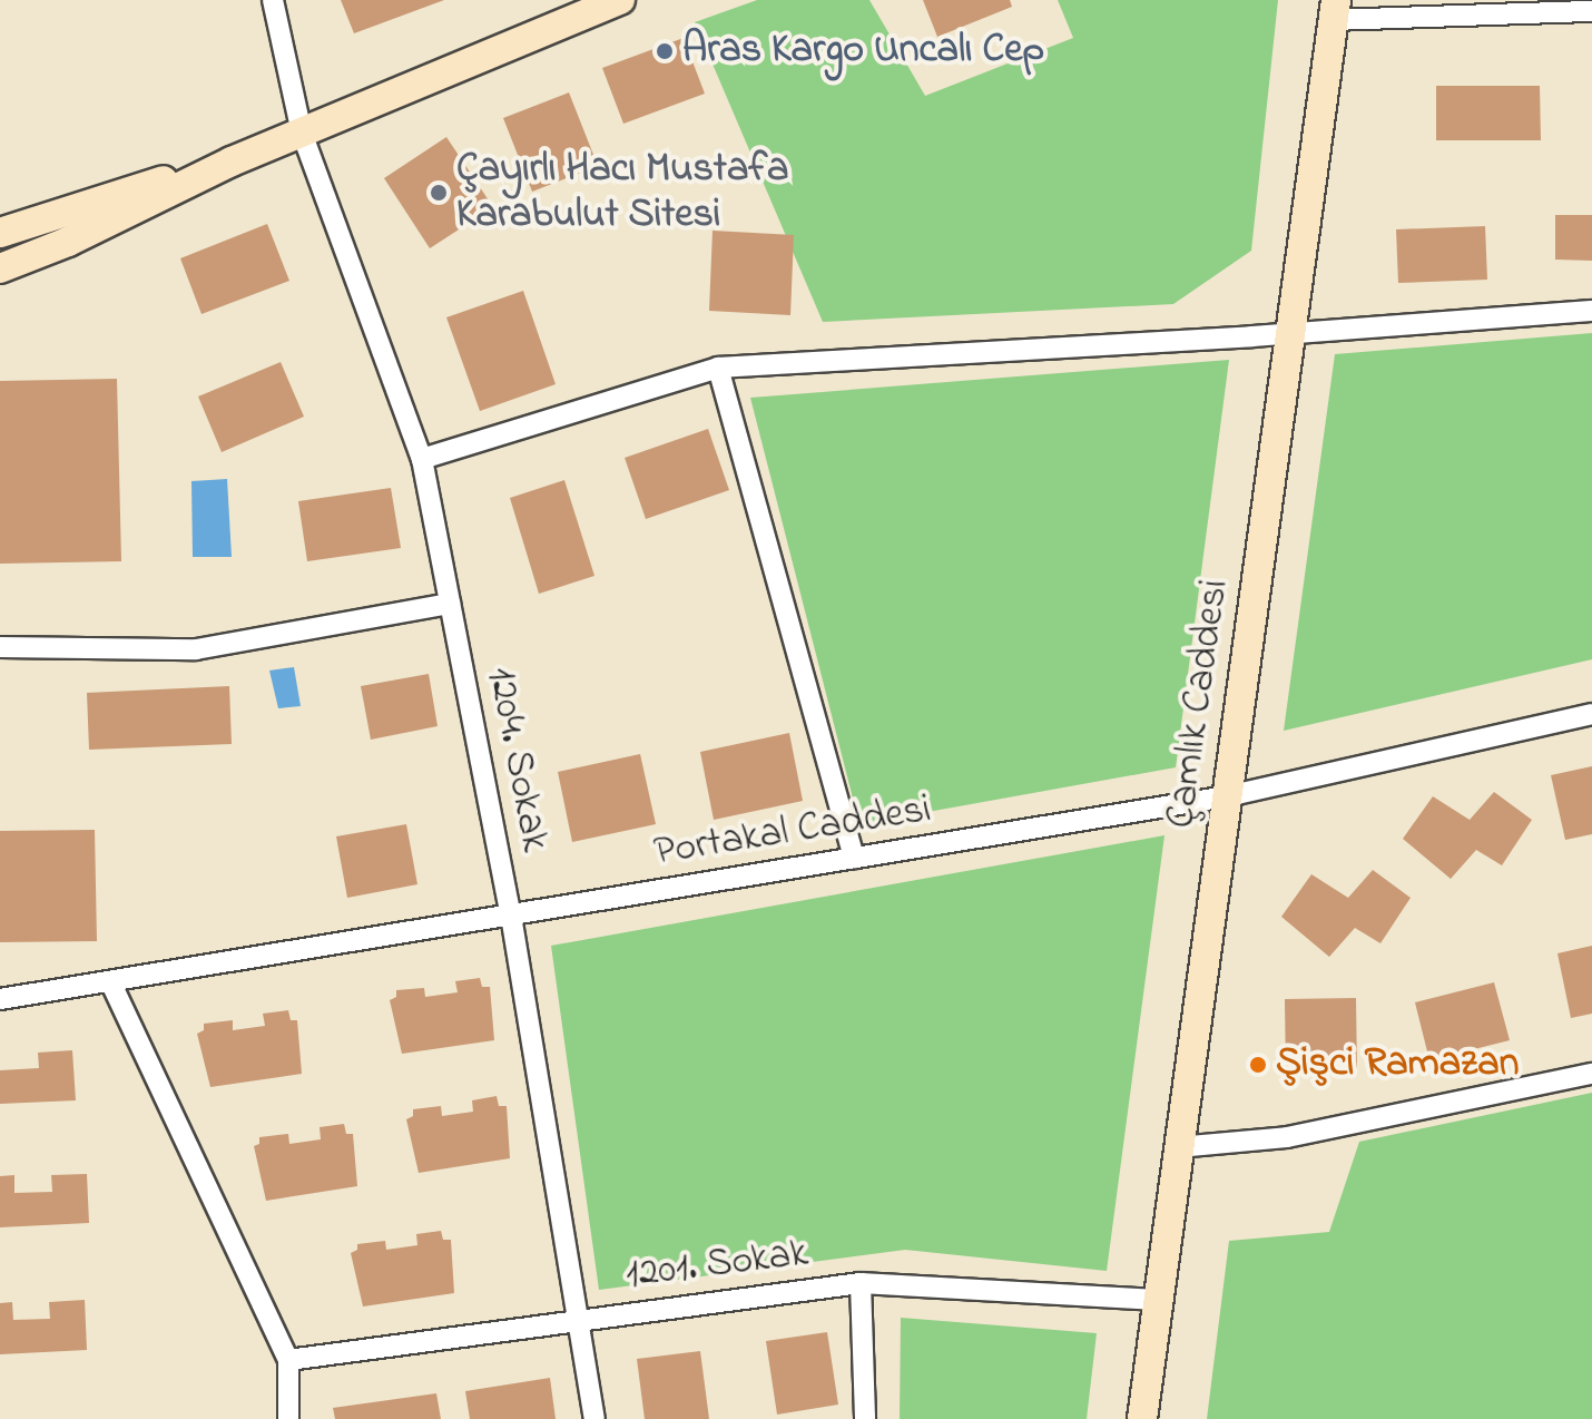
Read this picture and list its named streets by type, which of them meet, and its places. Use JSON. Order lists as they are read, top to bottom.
{
  "streets": {
    "street": [
      "Çamlık Caddesi",
      "1204. Sokak",
      "Portakal Caddesi",
      "1201. Sokak"
    ]
  },
  "crossings": [
    ["Çamlık Caddesi", "Portakal Caddesi"],
    ["Çamlık Caddesi", "1201. Sokak"],
    ["1204. Sokak", "Portakal Caddesi"],
    ["1204. Sokak", "1201. Sokak"]
  ],
  "places": ["Aras Kargo Uncalı Cep", "Çayırlı Hacı Mustafa Karabulut Sitesi", "Şişci Ramazan"]
}
